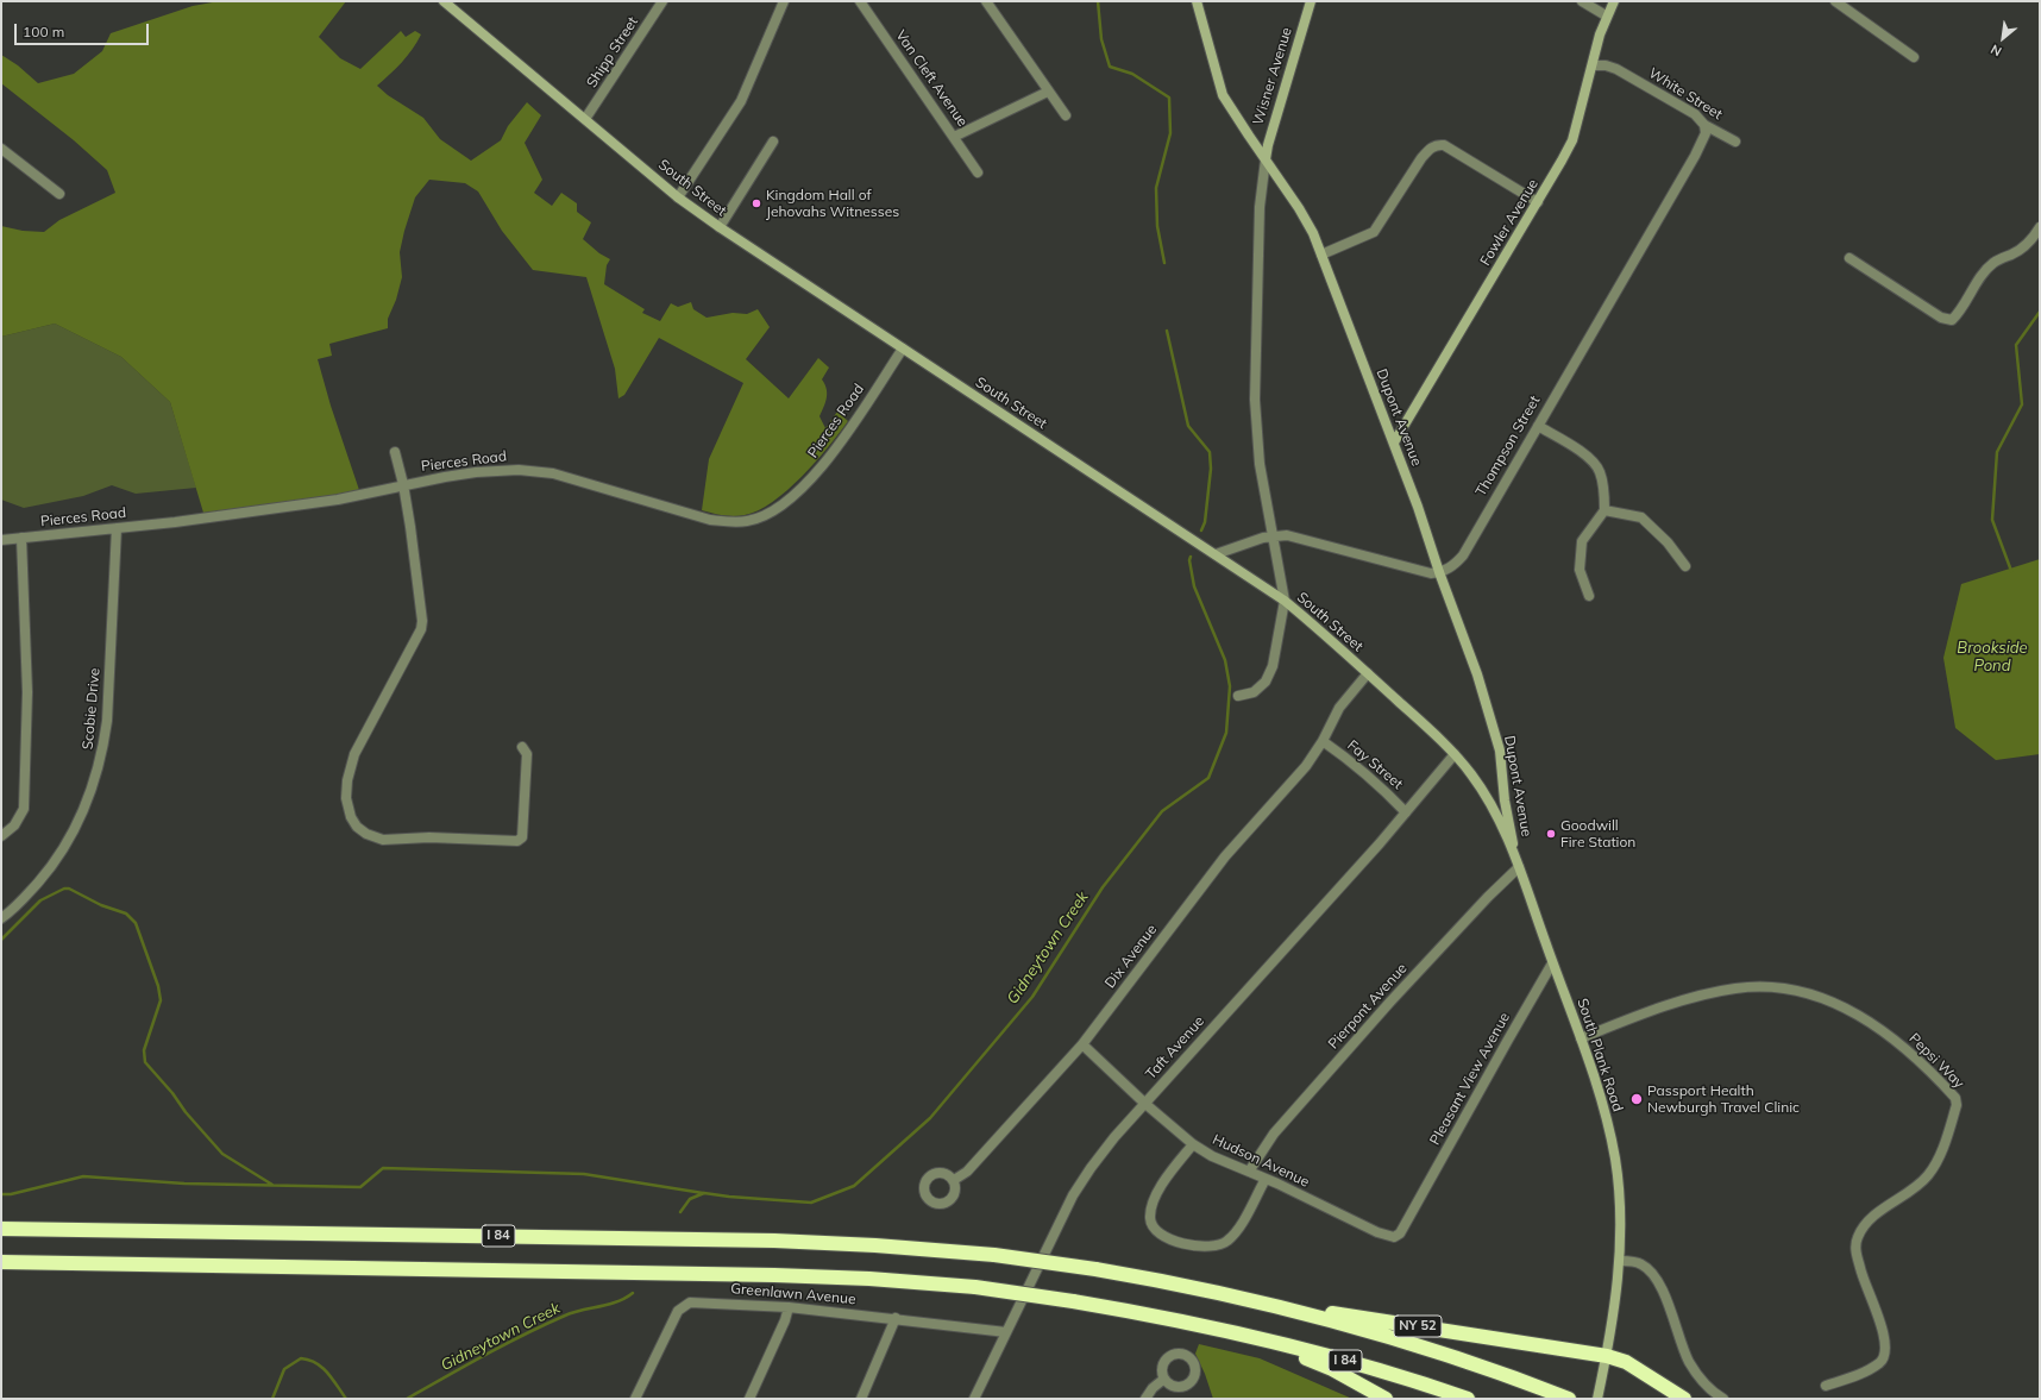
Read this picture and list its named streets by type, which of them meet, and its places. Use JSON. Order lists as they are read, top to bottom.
{
  "streets": {
    "highway": ["I 84", "NY 52"],
    "street": [
      "Shipp Street",
      "Wisner Avenue",
      "Van Cleft Avenue",
      "White Street",
      "South Street",
      "Fowler Avenue",
      "Dupont Avenue",
      "Pierces Road",
      "Thompson Street",
      "Scobie Drive",
      "Fay Street",
      "Dix Avenue",
      "Pierpont Avenue",
      "Taft Avenue",
      "South Plank Road",
      "Pepsi Way",
      "Pleasant View Avenue",
      "Hudson Avenue",
      "Greenlawn Avenue"
    ]
  },
  "crossings": [
    ["Shipp Street", "South Street"],
    ["Wisner Avenue", "Dupont Avenue"],
    ["White Street", "Fowler Avenue"],
    ["White Street", "Thompson Street"],
    ["South Street", "Dupont Avenue"],
    ["South Street", "Pierces Road"],
    ["South Street", "Dix Avenue"],
    ["South Street", "Pierpont Avenue"],
    ["South Street", "Taft Avenue"],
    ["South Street", "South Plank Road"],
    ["Fowler Avenue", "Dupont Avenue"],
    ["Dupont Avenue", "Thompson Street"],
    ["Dupont Avenue", "Pierpont Avenue"],
    ["Dupont Avenue", "South Plank Road"],
    ["Pierces Road", "Scobie Drive"],
    ["Fay Street", "Dix Avenue"],
    ["Fay Street", "Taft Avenue"],
    ["Dix Avenue", "Hudson Avenue"],
    ["Pierpont Avenue", "South Plank Road"],
    ["Pierpont Avenue", "Hudson Avenue"],
    ["Taft Avenue", "Hudson Avenue"],
    ["Taft Avenue", "Greenlawn Avenue"],
    ["South Plank Road", "Pepsi Way"],
    ["South Plank Road", "Pleasant View Avenue"],
    ["South Plank Road", "NY 52"],
    ["Pleasant View Avenue", "Hudson Avenue"],
    ["I 84", "NY 52"]
  ],
  "water": ["Brookside Pond", "Gidneytown Creek"],
  "places": ["Kingdom Hall of Jehovahs Witnesses", "Goodwill Fire Station", "Passport Health Newburgh Travel Clinic"],
  "scale_bar": "100 m",
  "north": "bottom left"
}
